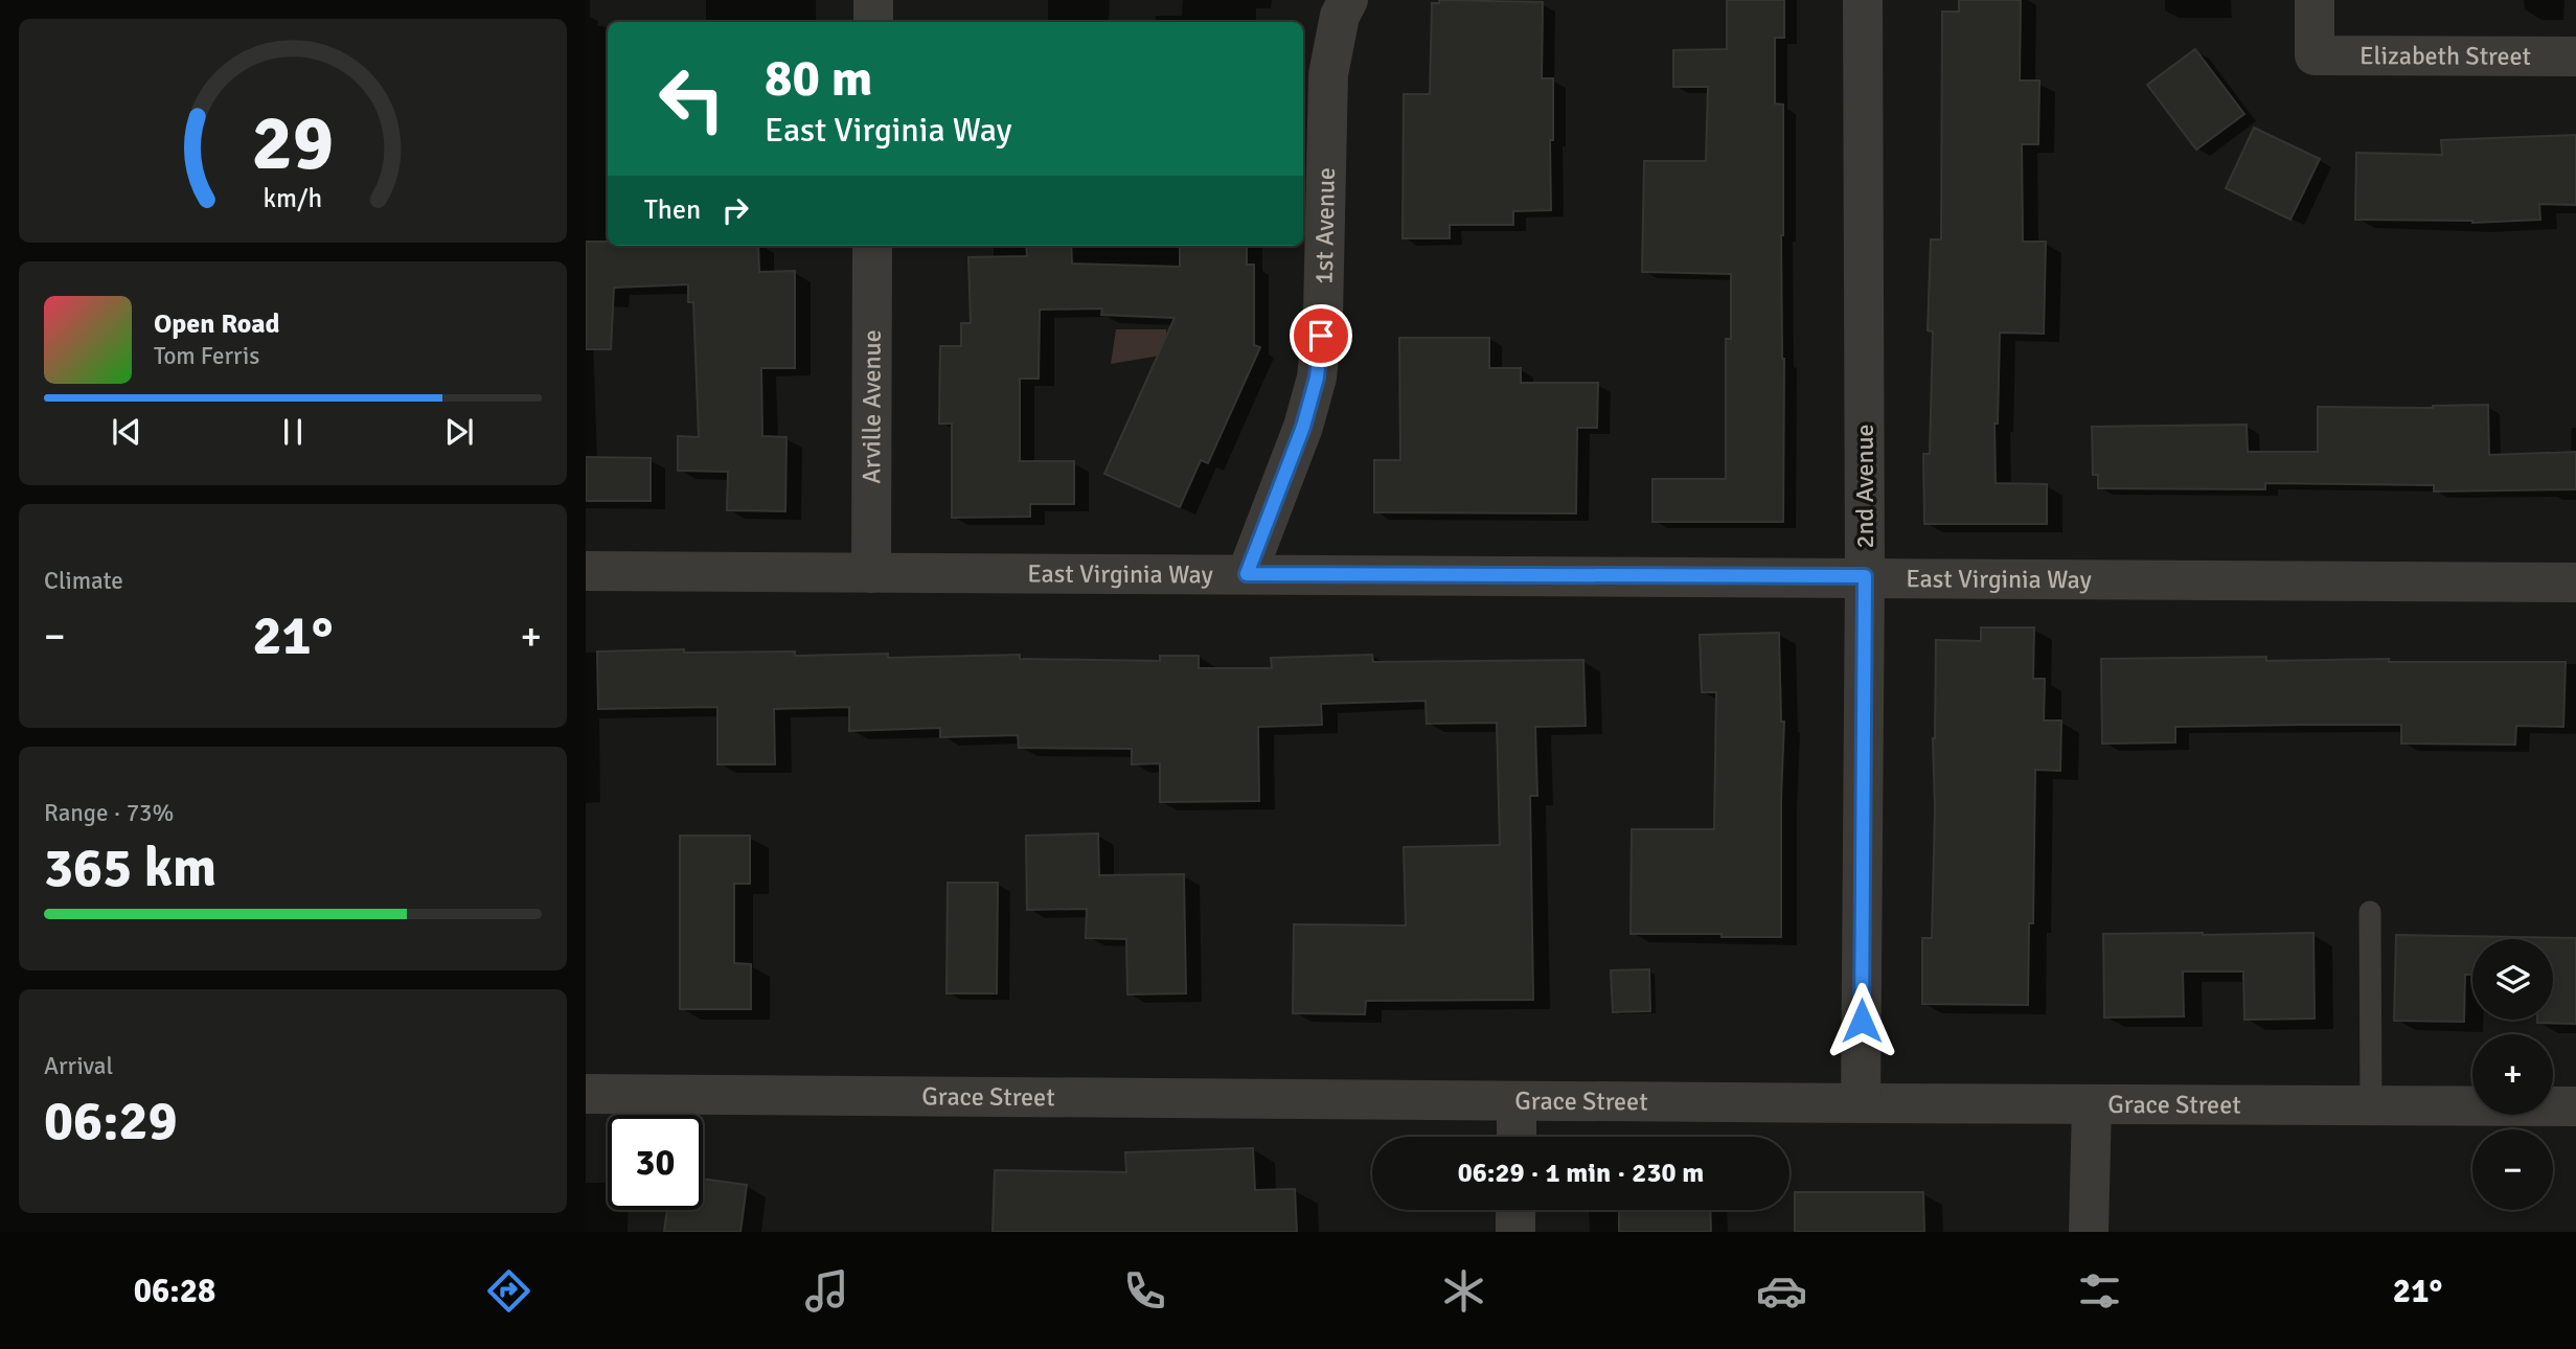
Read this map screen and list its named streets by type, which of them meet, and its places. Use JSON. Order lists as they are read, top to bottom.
{
  "streets": {
    "street": [
      "Elizabeth Street",
      "1st Avenue",
      "Arville Avenue",
      "2nd Avenue",
      "East Virginia Way",
      "Grace Street"
    ]
  },
  "crossings": [
    ["1st Avenue", "East Virginia Way"],
    ["Arville Avenue", "East Virginia Way"],
    ["2nd Avenue", "East Virginia Way"],
    ["2nd Avenue", "Grace Street"]
  ],
  "page": {
    "turn": ["80 m", "East Virginia Way"],
    "then": "Then",
    "song": ["Open Road", "Tom Ferris"],
    "tile": [
      "Climate",
      ["Range · 73%", "365 km"],
      ["Arrival", "06:29"]
    ],
    "heat": ["−", "21°", "+"],
    "map_buttons": ["+", "−"],
    "limit": "30",
    "trip": "06:29 · 1 min · 230 m",
    "tabs": ["06:28", "21°"],
    "gauge": ["29", "km/h"]
  }
}
